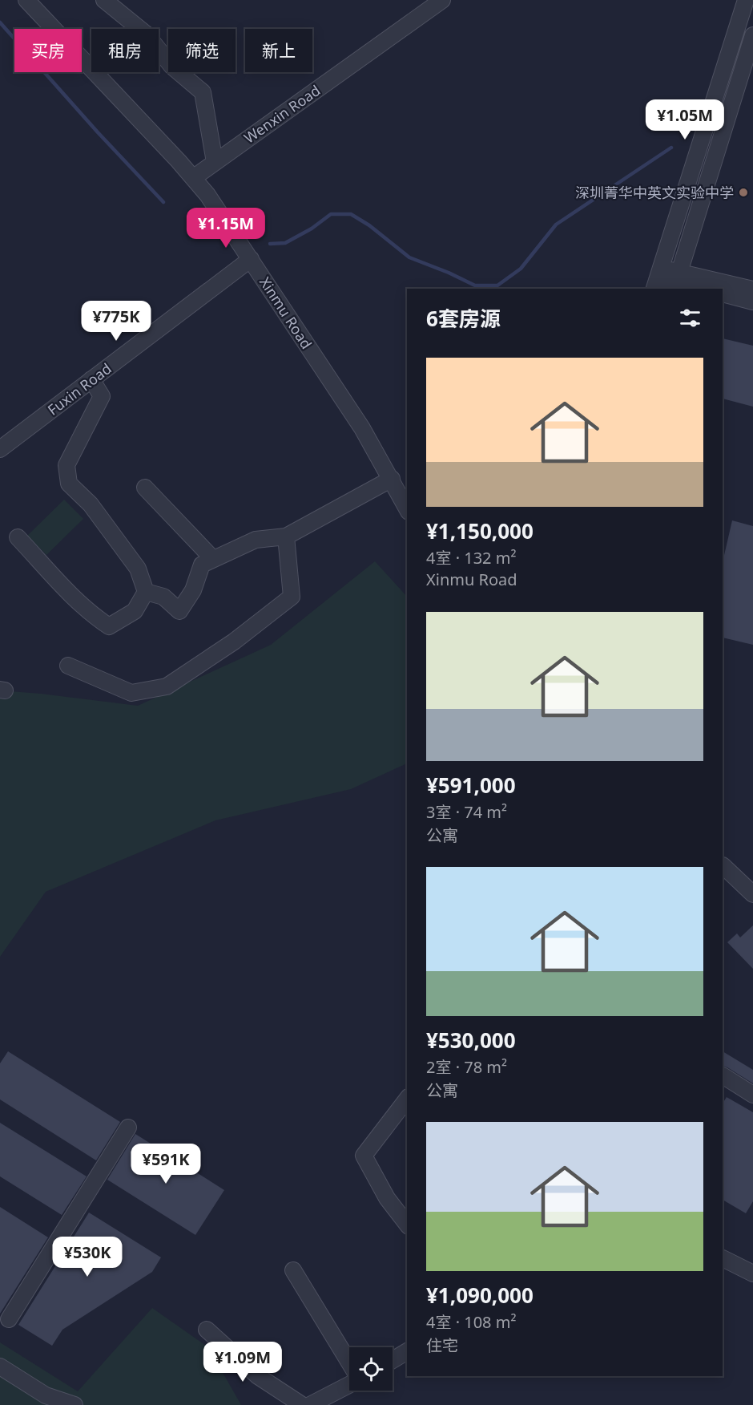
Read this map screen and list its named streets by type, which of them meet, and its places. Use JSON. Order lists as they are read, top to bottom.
{
  "streets": {
    "street": ["Wenxin Road", "Xinmu Road", "Fuxin Road"]
  },
  "crossings": [
    ["Wenxin Road", "Xinmu Road"],
    ["Xinmu Road", "Fuxin Road"]
  ],
  "places": ["深圳菁华中英文实验中学"],
  "page": {
    "chip": [
      "买房",
      "租房",
      "筛选",
      "新上"
    ],
    "price": [
      "¥1.05M",
      "¥1.15M",
      "¥775K",
      "¥591K",
      "¥530K",
      "¥1.09M"
    ],
    "heading": "6套房源",
    "list": [
      {
        "name": "¥1,150,000",
        "note": "4室 · 132 m² · Xinmu Road"
      },
      {
        "name": "¥591,000",
        "note": "3室 · 74 m² · 公寓"
      },
      {
        "name": "¥530,000",
        "note": "2室 · 78 m² · 公寓"
      },
      {
        "name": "¥1,090,000",
        "note": "4室 · 108 m² · 住宅"
      }
    ]
  }
}
